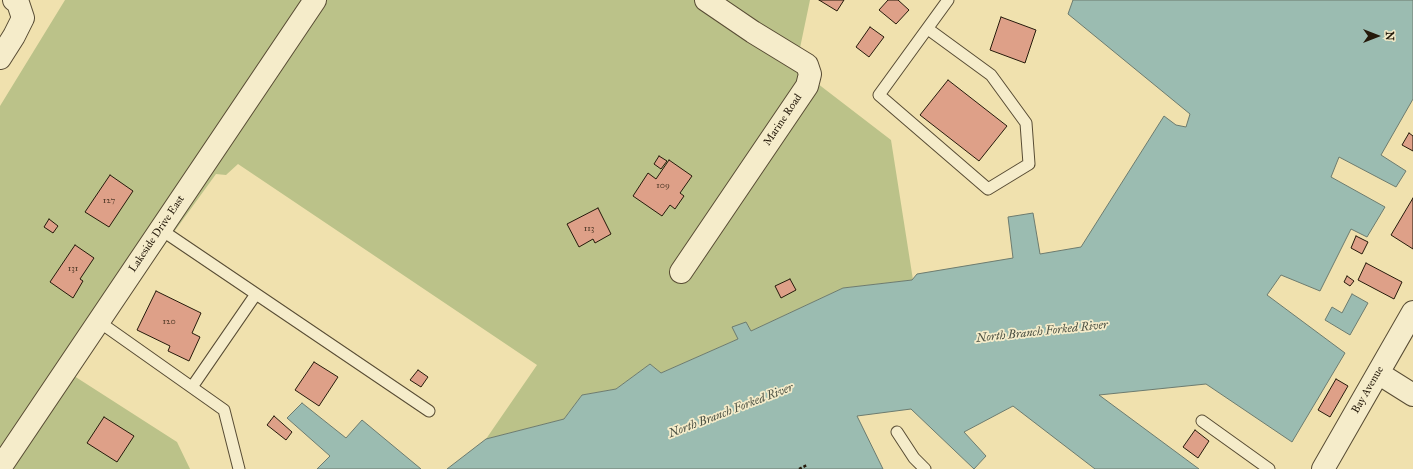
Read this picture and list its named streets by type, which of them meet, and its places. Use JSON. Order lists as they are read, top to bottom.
{
  "streets": {
    "street": ["Marine Road", "Lakeside Drive East", "Bay Avenue"]
  },
  "water": ["North Branch Forked River"],
  "house_numbers": [
    "109",
    "127",
    "113",
    "131",
    "120"
  ],
  "north": "right"
}
